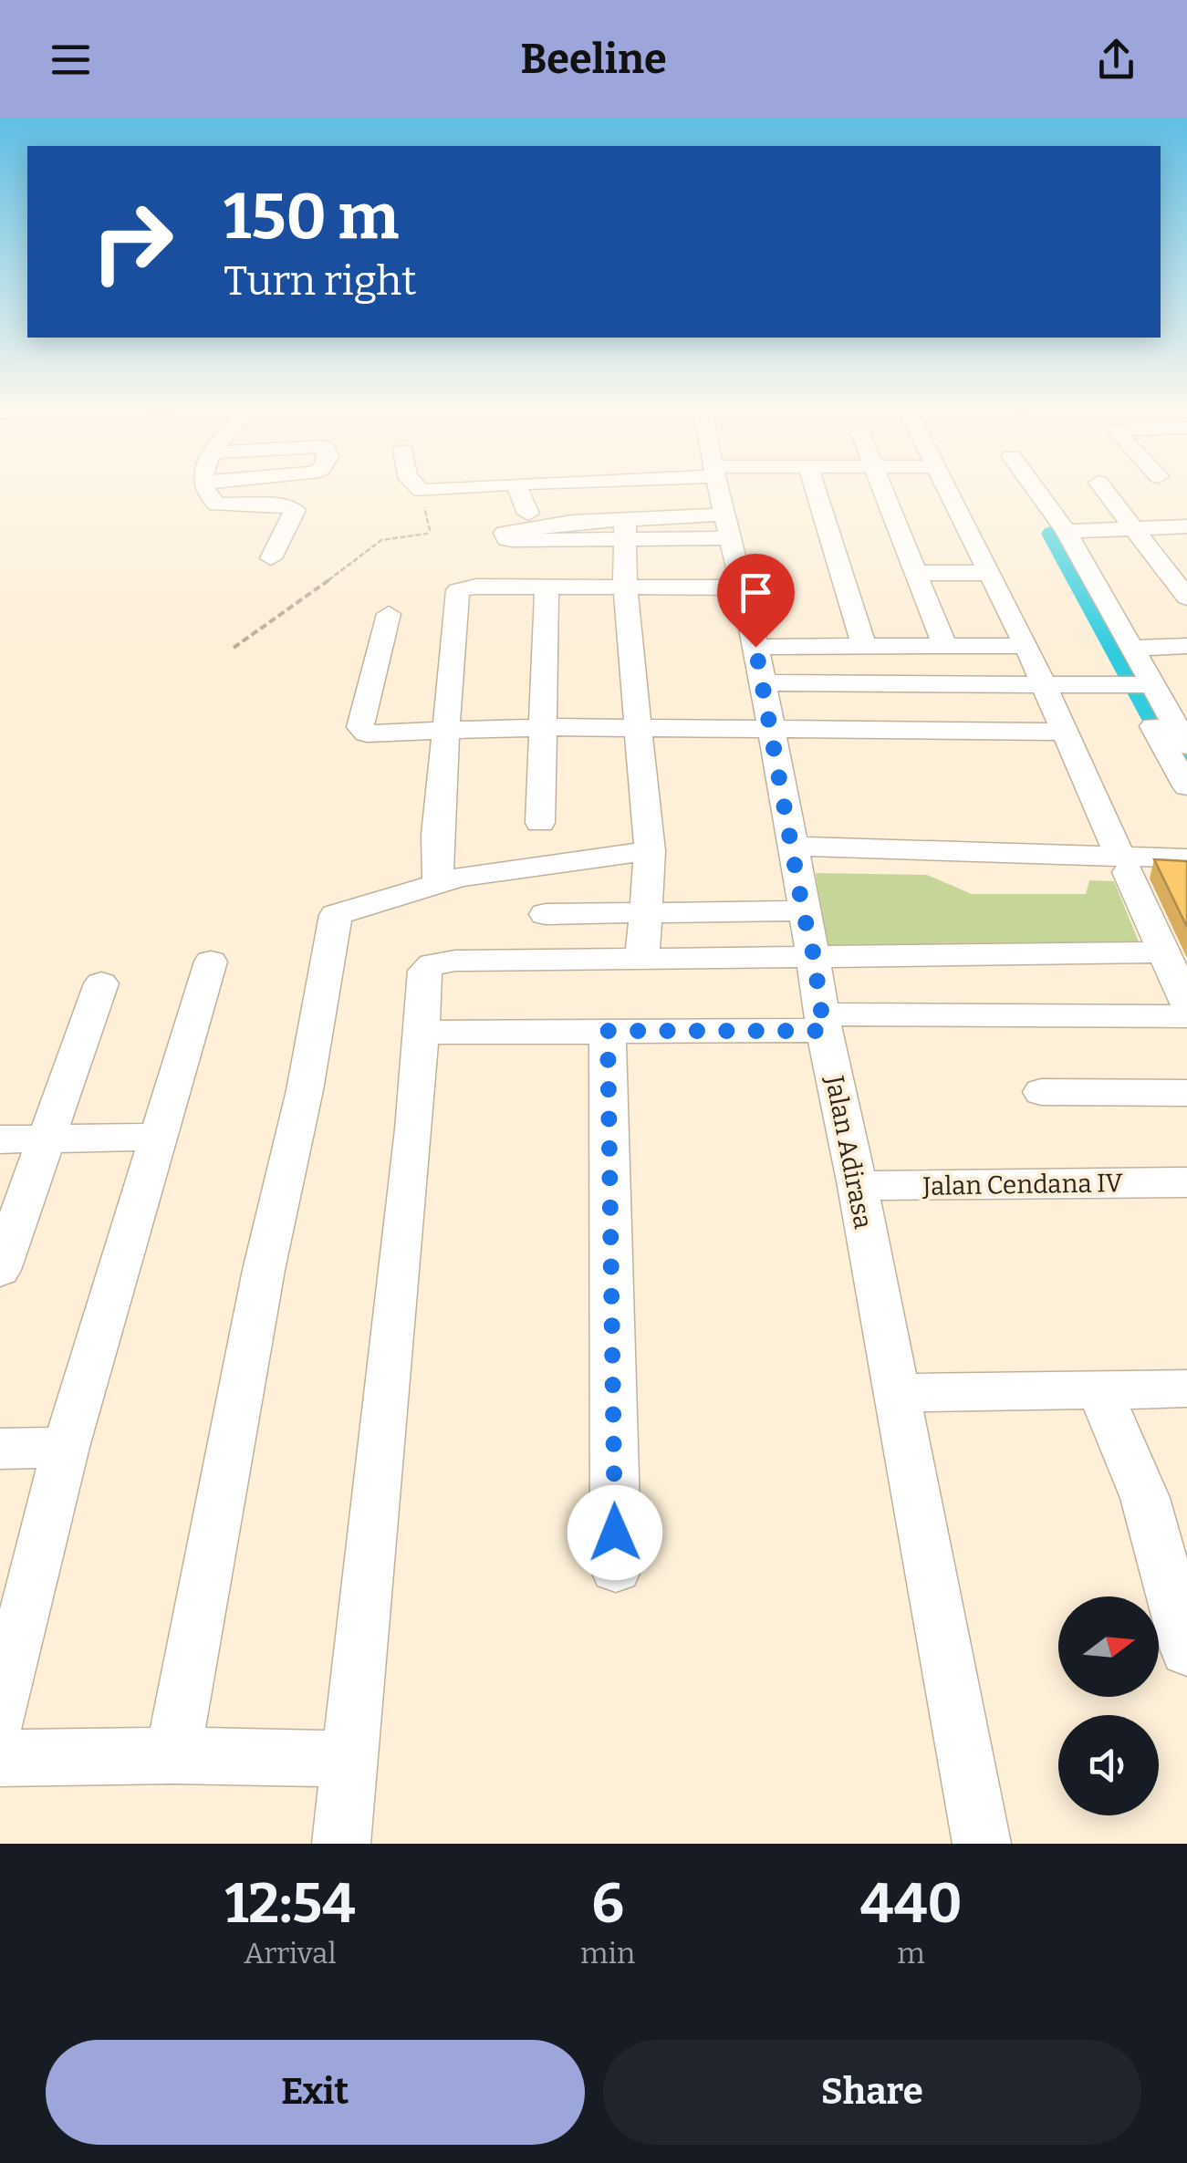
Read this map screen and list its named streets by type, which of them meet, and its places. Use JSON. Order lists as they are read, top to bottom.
{
  "streets": {
    "street": ["Jalan Adirasa", "Jalan Cendana IV"]
  },
  "crossings": [
    ["Jalan Adirasa", "Jalan Cendana IV"]
  ],
  "north": "right",
  "page": {
    "header": "Beeline",
    "turn": ["150 m", "Turn right"],
    "eta": [
      "12:54",
      "Arrival",
      "6",
      "min",
      "440",
      "m"
    ],
    "buttons": ["Exit", "Share"]
  }
}
